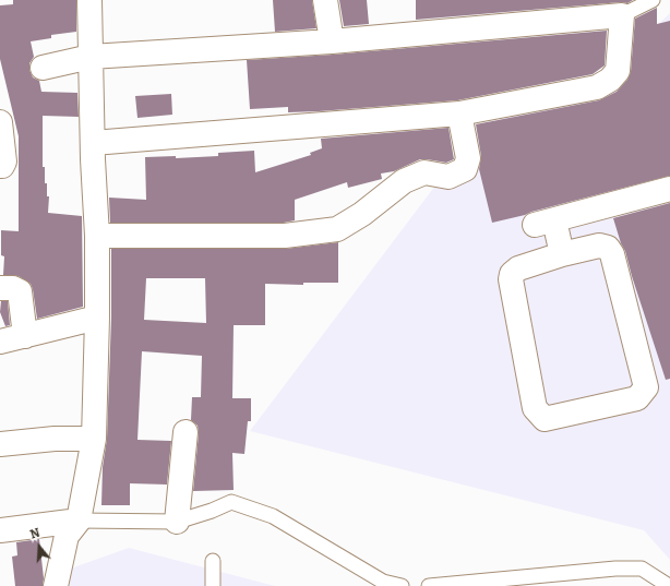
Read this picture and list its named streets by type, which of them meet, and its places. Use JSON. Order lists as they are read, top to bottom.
{
  "north": "top"
}
